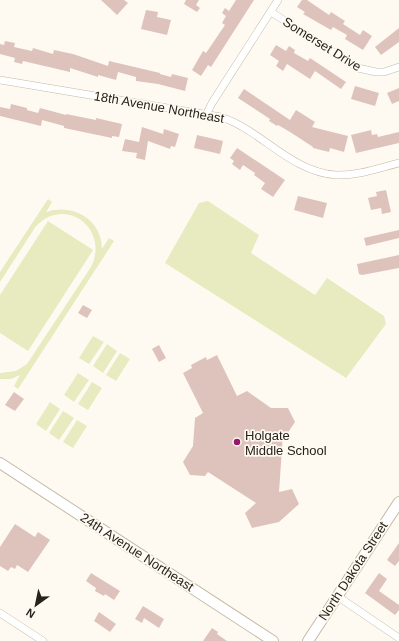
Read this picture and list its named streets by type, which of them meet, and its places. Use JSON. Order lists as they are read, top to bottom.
{
  "streets": {
    "main road": ["24th Avenue Northeast", "North Dakota Street"],
    "street": ["Somerset Drive", "18th Avenue Northeast"]
  },
  "places": ["Holgate Middle School"],
  "north": "bottom left"
}
